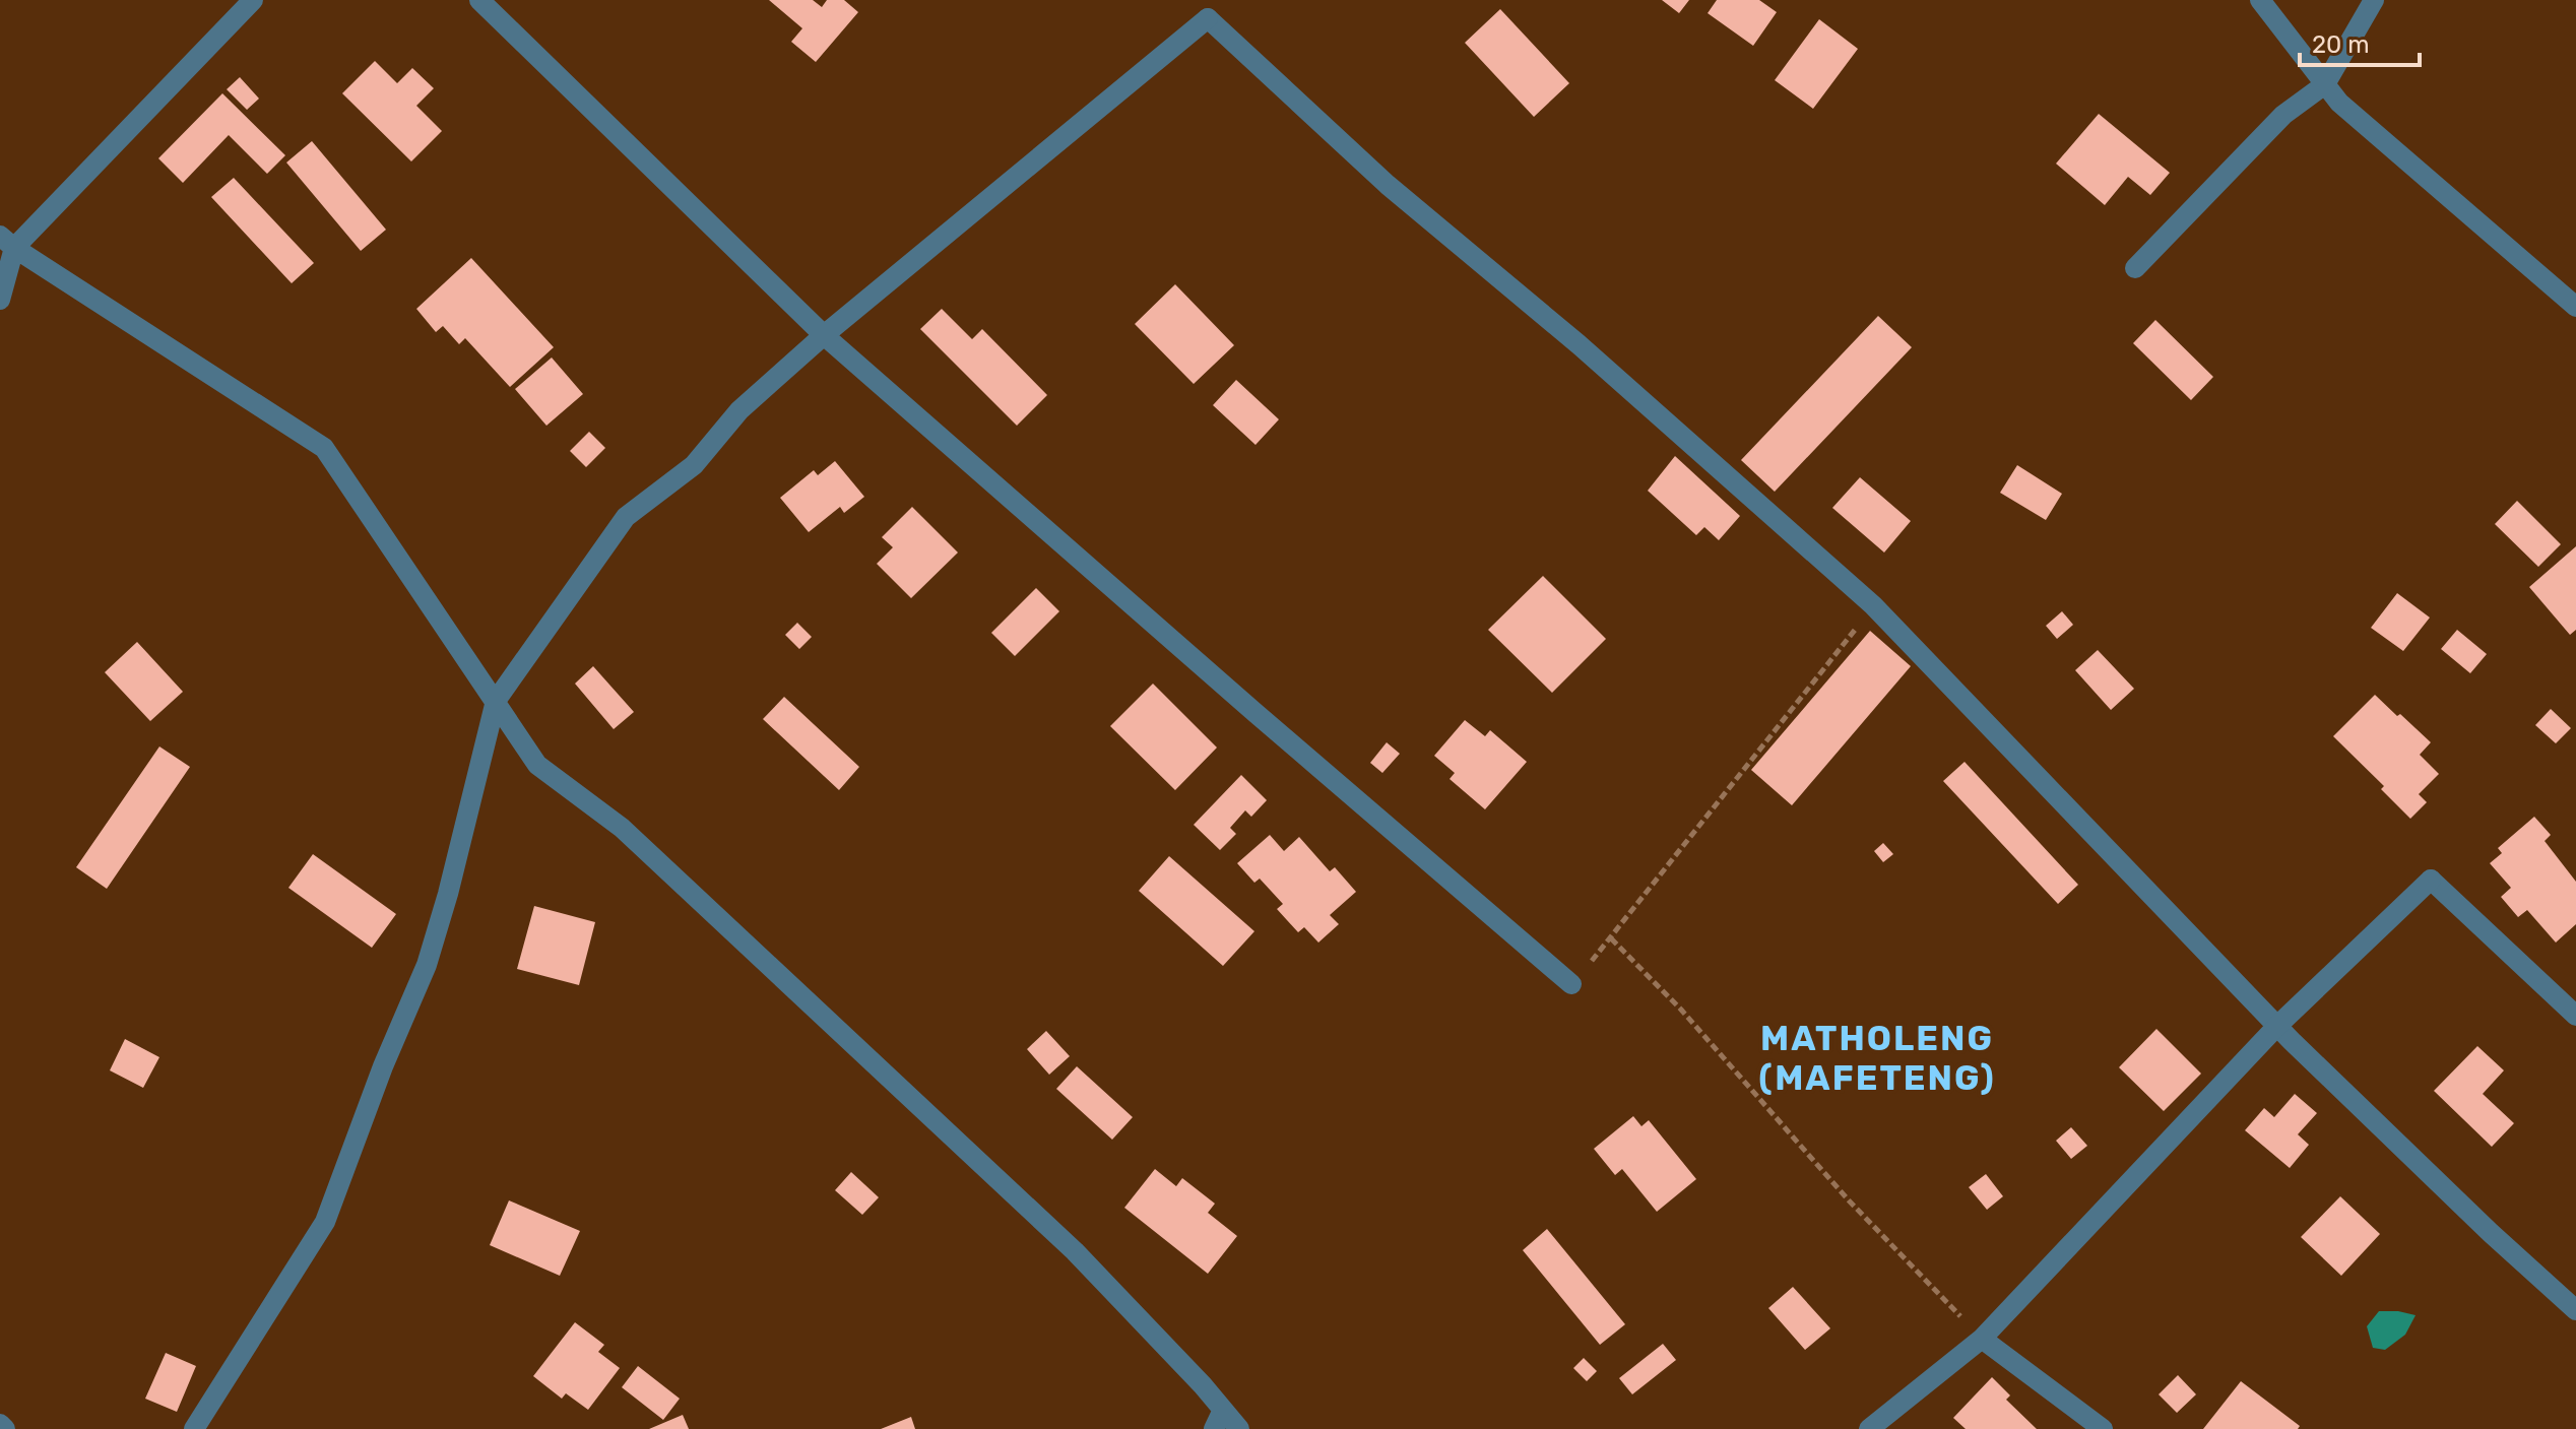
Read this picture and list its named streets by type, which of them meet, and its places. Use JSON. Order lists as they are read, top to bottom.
{
  "districts": ["MATHOLENG (MAFETENG)"],
  "scale_bar": "20 m"
}
